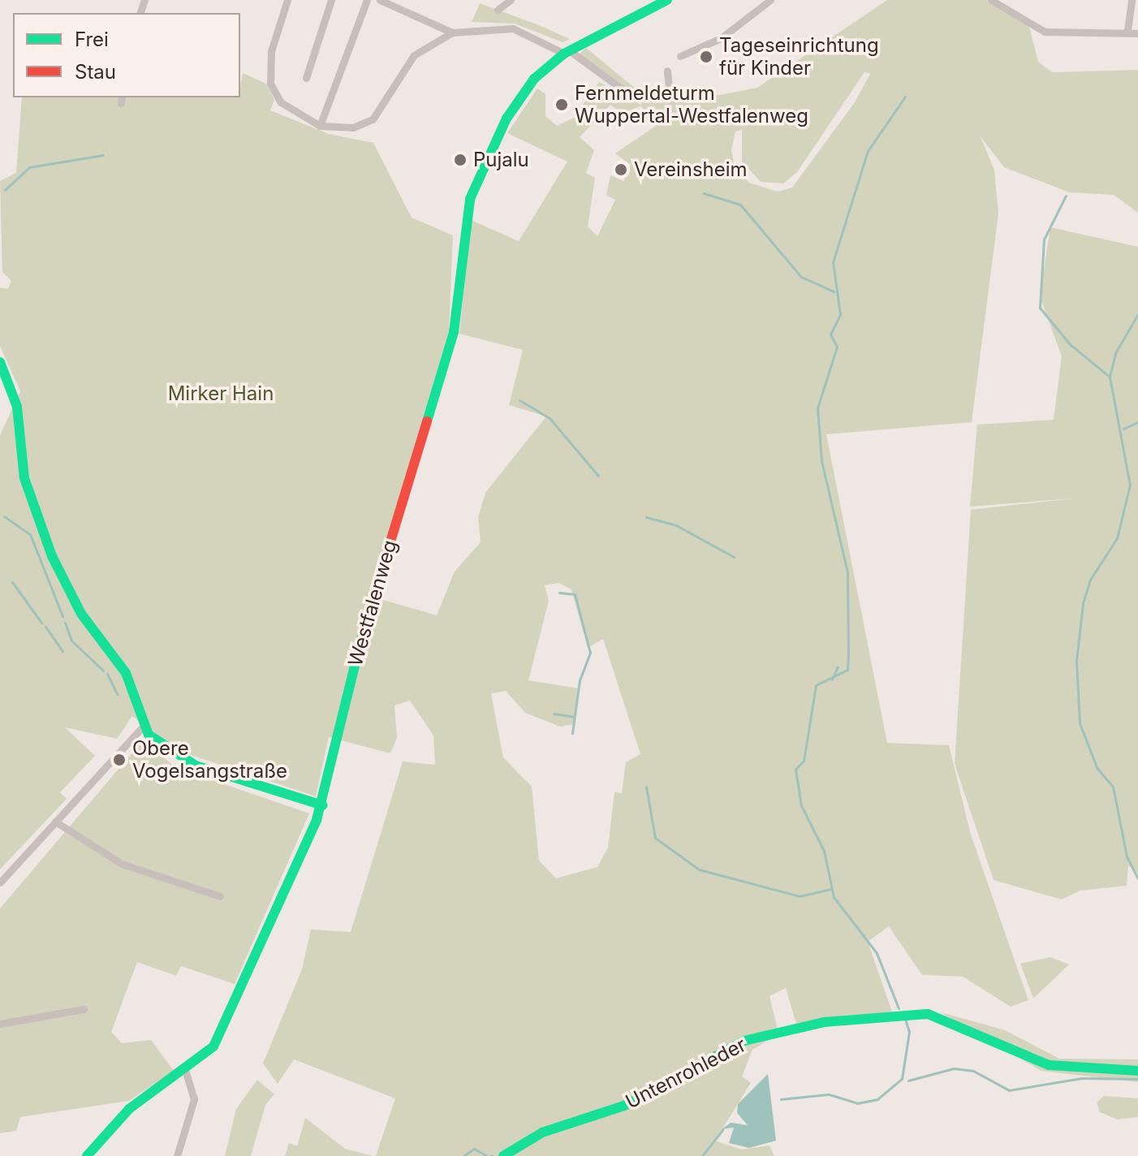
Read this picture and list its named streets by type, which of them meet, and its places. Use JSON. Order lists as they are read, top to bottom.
{
  "streets": {
    "street": ["Westfalenweg", "Untenrohleder"]
  },
  "parks": ["Mirker Hain"],
  "places": [
    "Tageseinrichtung für Kinder",
    "Fernmeldeturm Wuppertal-Westfalenweg",
    "Pujalu",
    "Vereinsheim",
    "Obere Vogelsangstraße"
  ],
  "legend": ["Frei", "Stau"]
}
